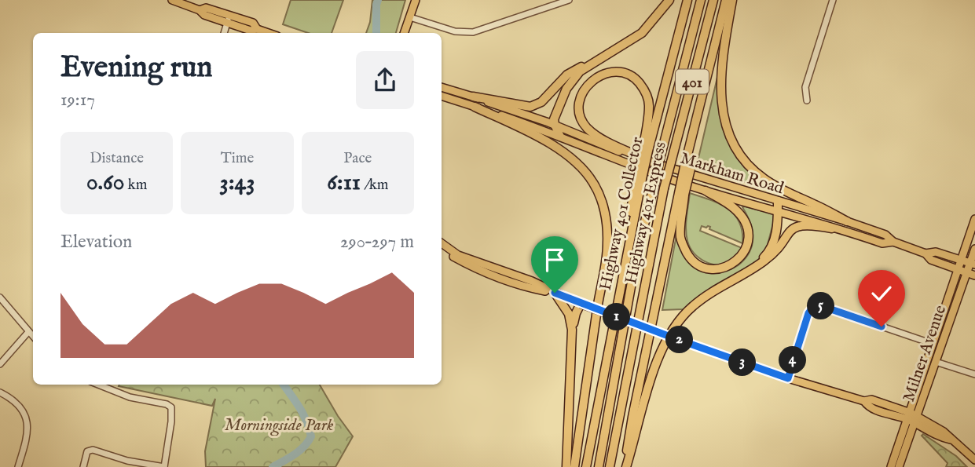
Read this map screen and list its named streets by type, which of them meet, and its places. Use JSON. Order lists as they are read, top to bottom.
{
  "streets": {
    "highway": ["401", "Highway 401 Express", "Highway 401 Collector"],
    "main road": ["Markham Road", "Milner Avenue"]
  },
  "crossings": [
    ["Markham Road", "Milner Avenue"]
  ],
  "parks": ["Morningside Park"],
  "page": {
    "heading": ["Evening run", "19:17"],
    "stats": [
      ["Distance", "0.60 km"],
      ["Time", "3:43"],
      ["Pace", "6:11 /km"]
    ],
    "chart": ["Elevation", "290–297 m"],
    "pins": [
      "5",
      "1",
      "2",
      "4",
      "3"
    ]
  }
}
